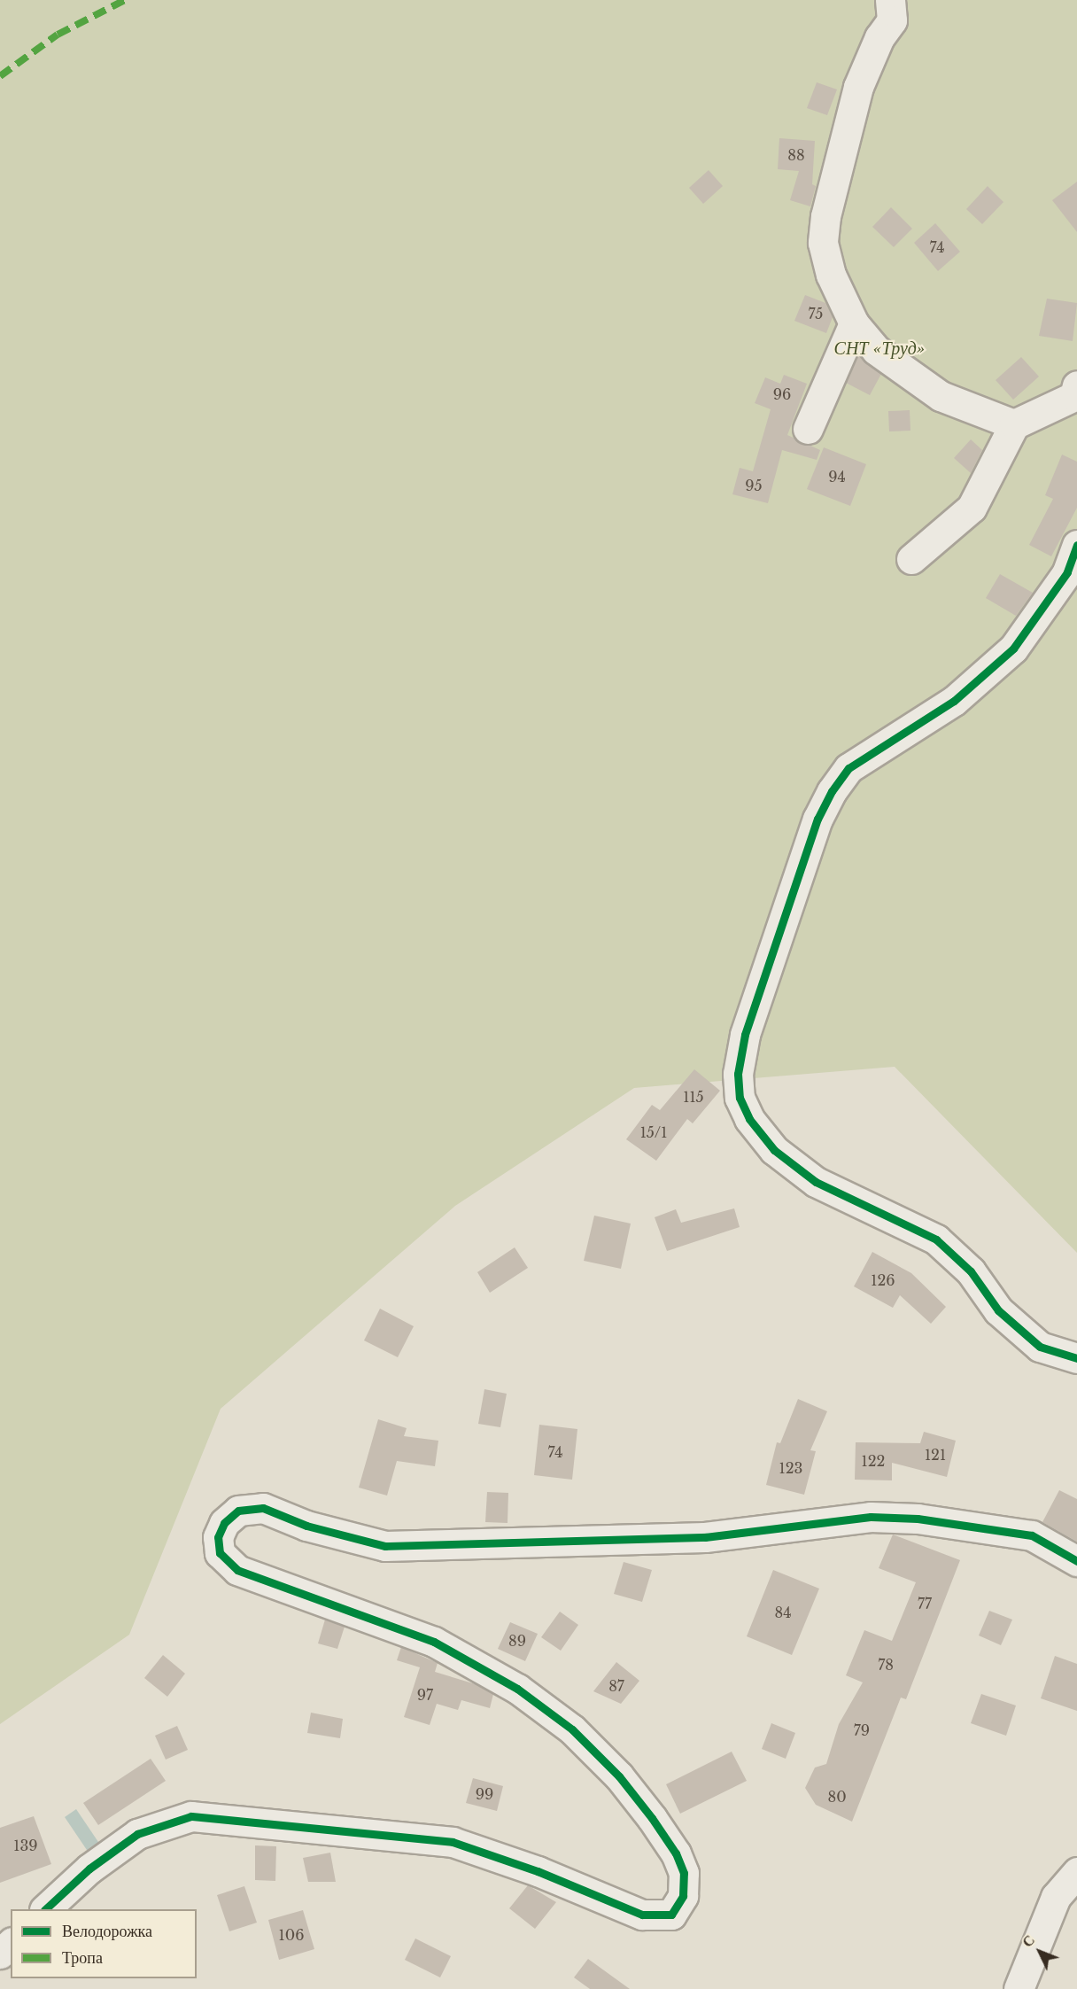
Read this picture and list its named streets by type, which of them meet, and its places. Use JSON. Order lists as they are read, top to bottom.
{
  "parks": ["СНТ «Труд»"],
  "house_numbers": [
    "88",
    "74",
    "75",
    "96",
    "94",
    "95",
    "115",
    "15/1",
    "126",
    "74",
    "121",
    "122",
    "123",
    "77",
    "84",
    "89",
    "78",
    "87",
    "97",
    "79",
    "99",
    "80",
    "139",
    "106"
  ],
  "legend": ["Велодорожка", "Тропа"],
  "north": "top left"
}
